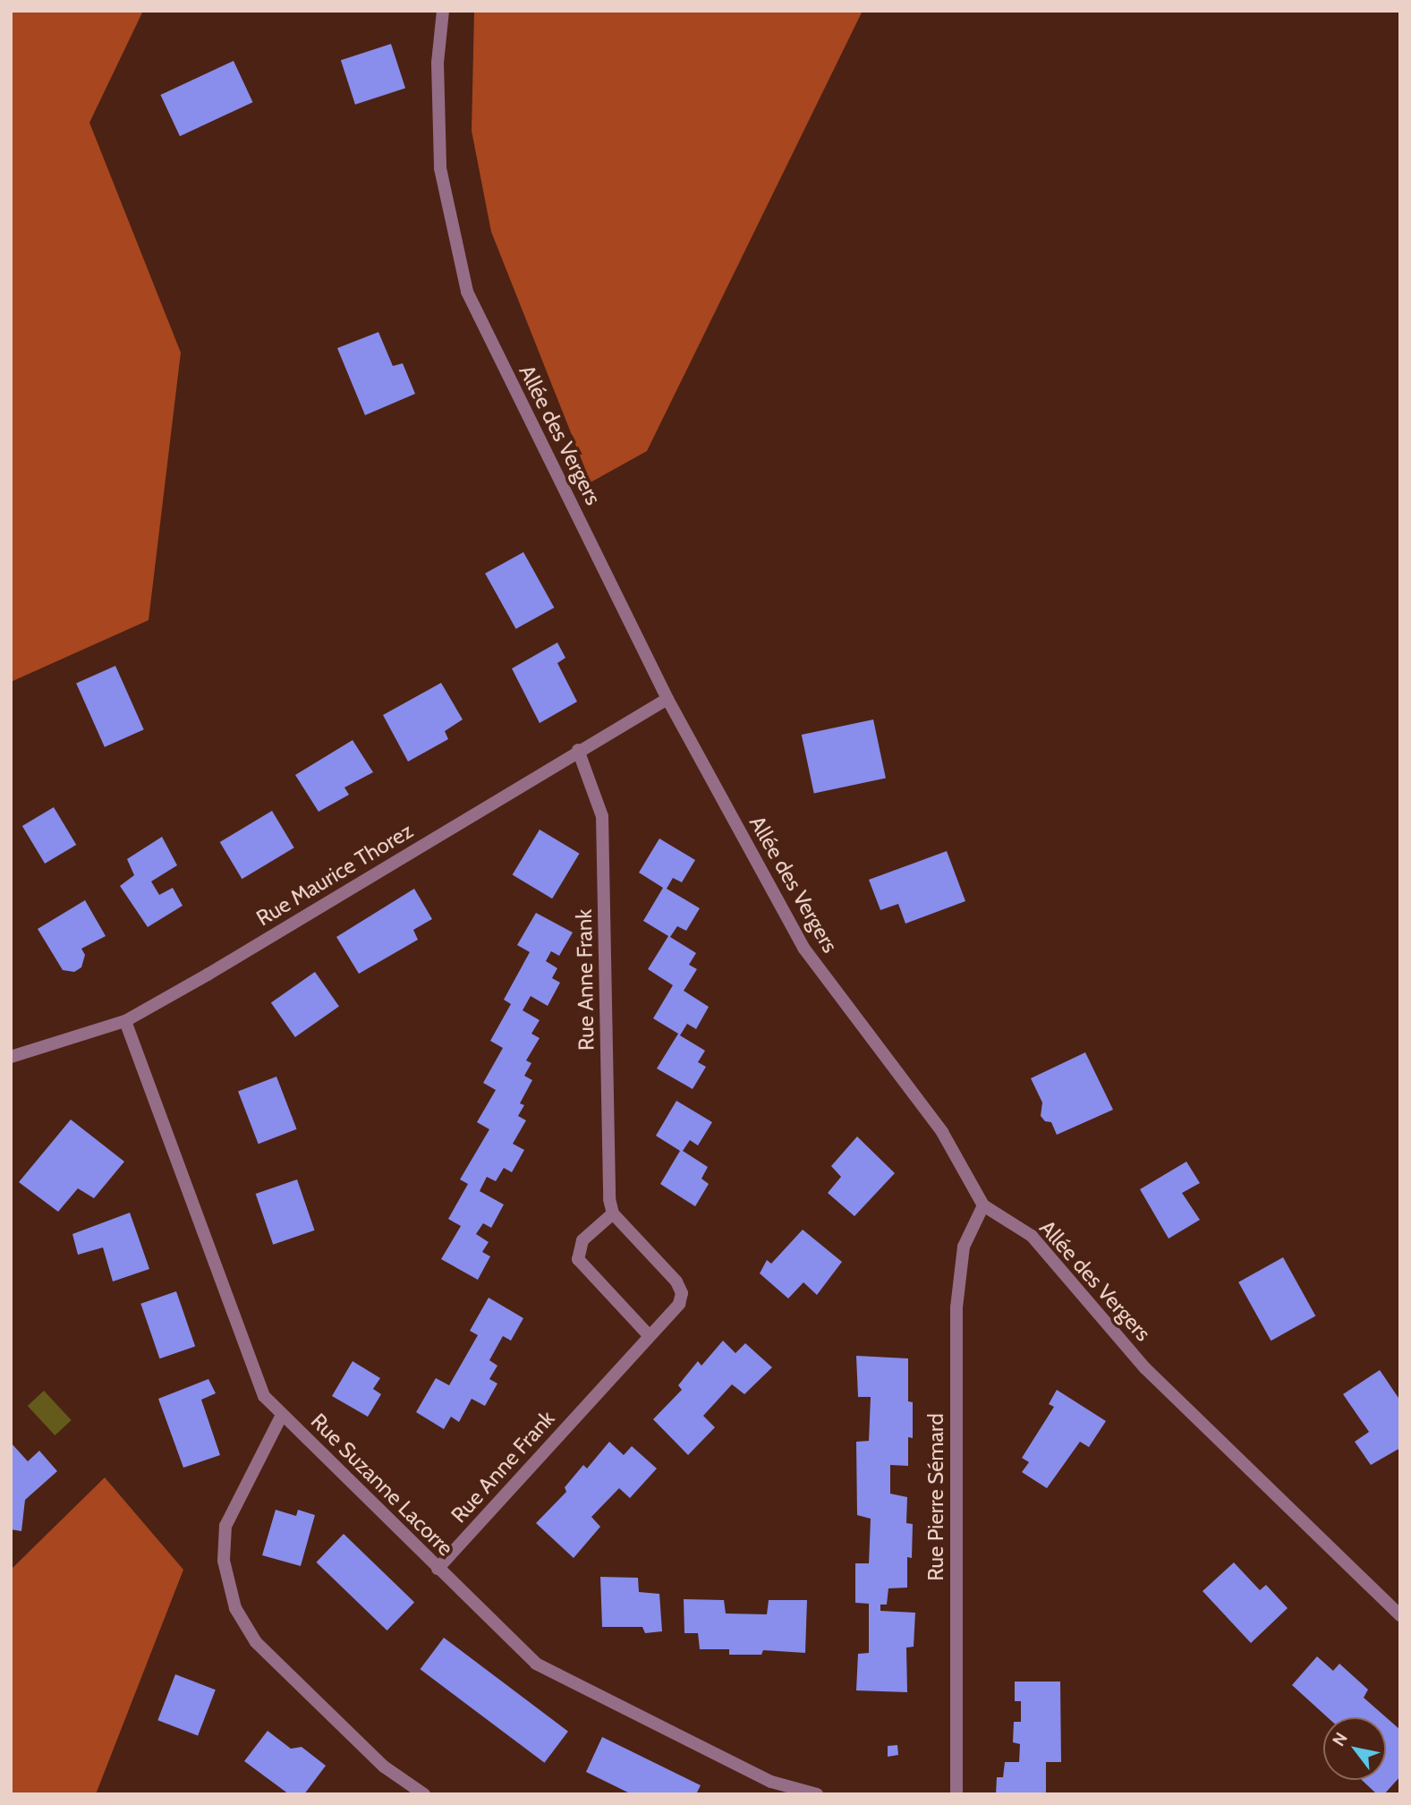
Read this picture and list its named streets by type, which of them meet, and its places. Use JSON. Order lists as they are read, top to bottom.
{
  "streets": {
    "street": [
      "Allée des Vergers",
      "Rue Maurice Thorez",
      "Rue Anne Frank",
      "Rue Suzanne Lacorre",
      "Rue Pierre Sémard"
    ]
  },
  "crossings": [
    ["Allée des Vergers", "Rue Maurice Thorez"],
    ["Allée des Vergers", "Rue Pierre Sémard"],
    ["Rue Maurice Thorez", "Rue Anne Frank"],
    ["Rue Maurice Thorez", "Rue Suzanne Lacorre"],
    ["Rue Anne Frank", "Rue Suzanne Lacorre"]
  ],
  "north": "top left"
}
